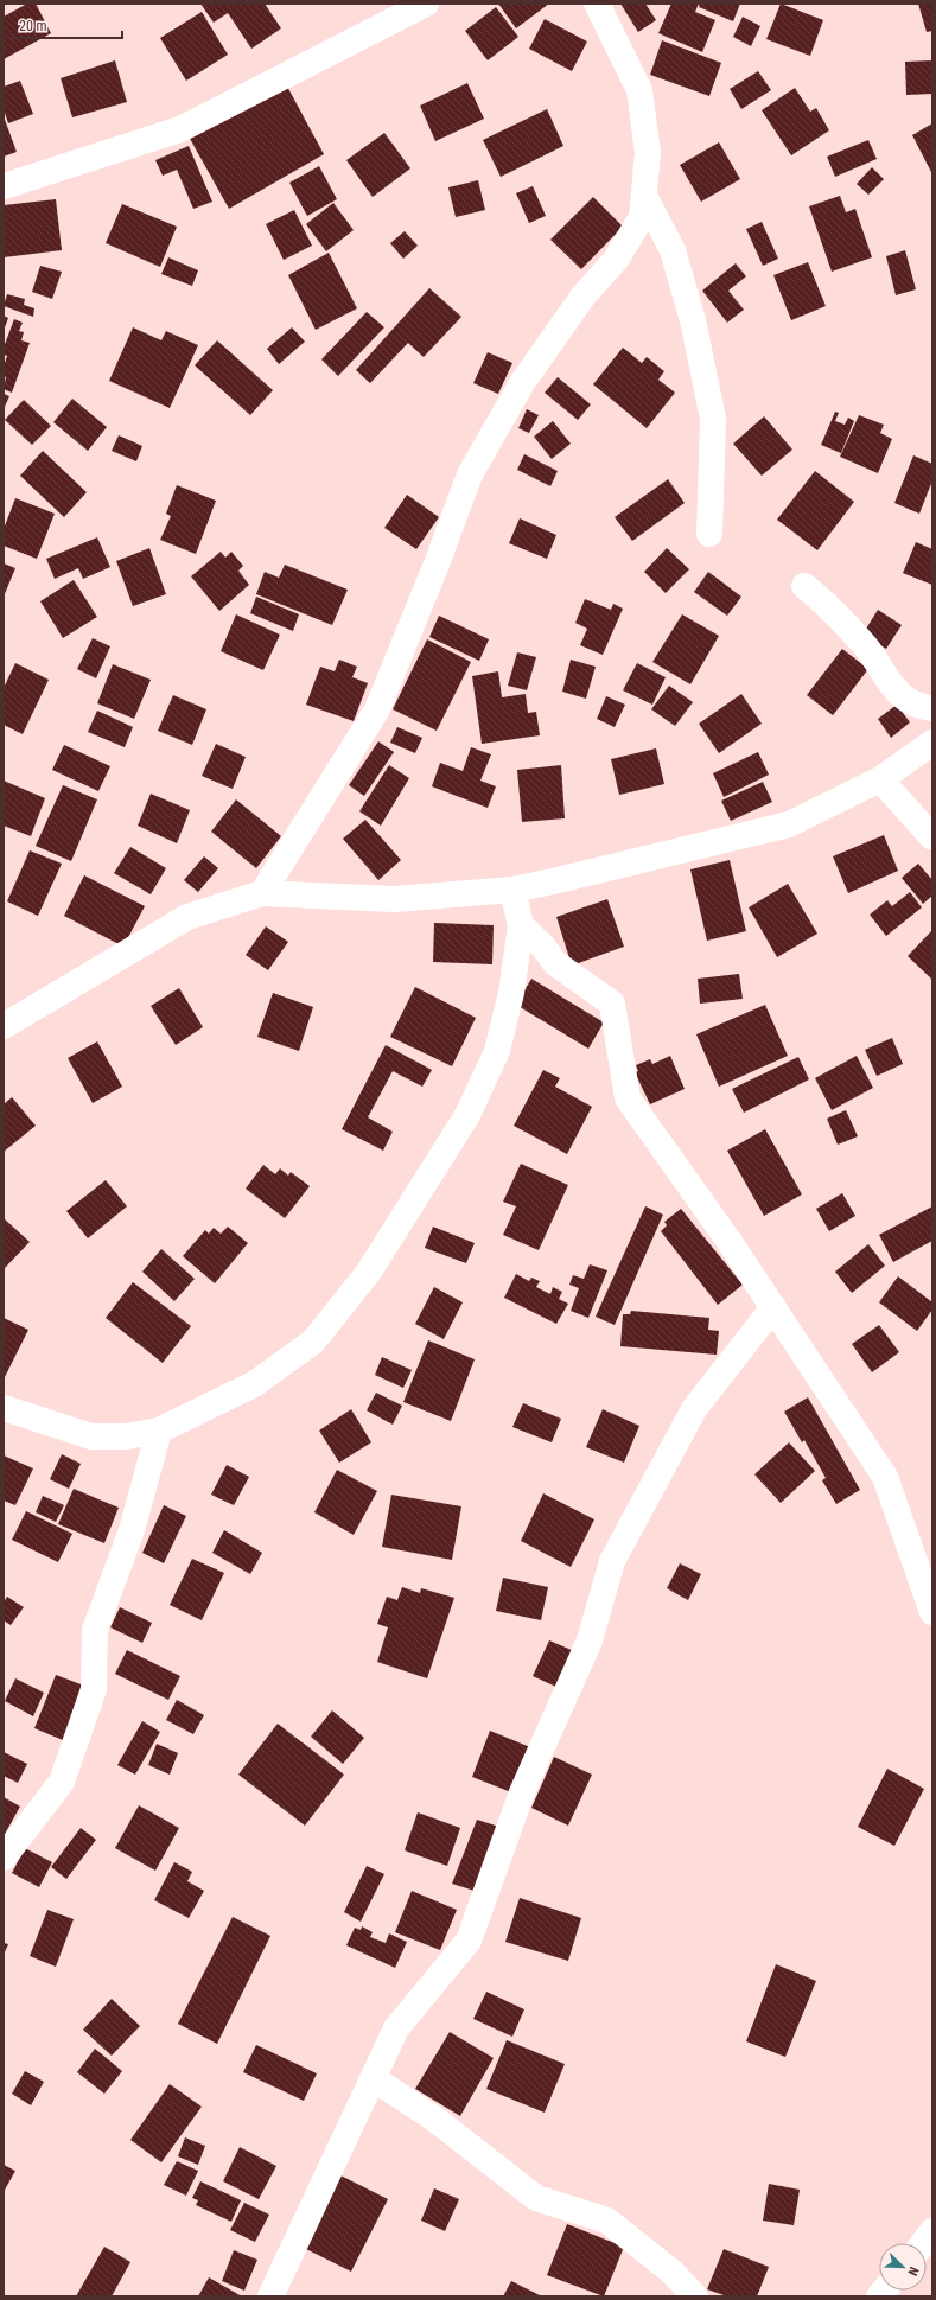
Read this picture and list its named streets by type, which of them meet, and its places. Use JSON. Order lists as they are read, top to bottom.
{
  "scale_bar": "20 m",
  "north": "bottom right"
}
